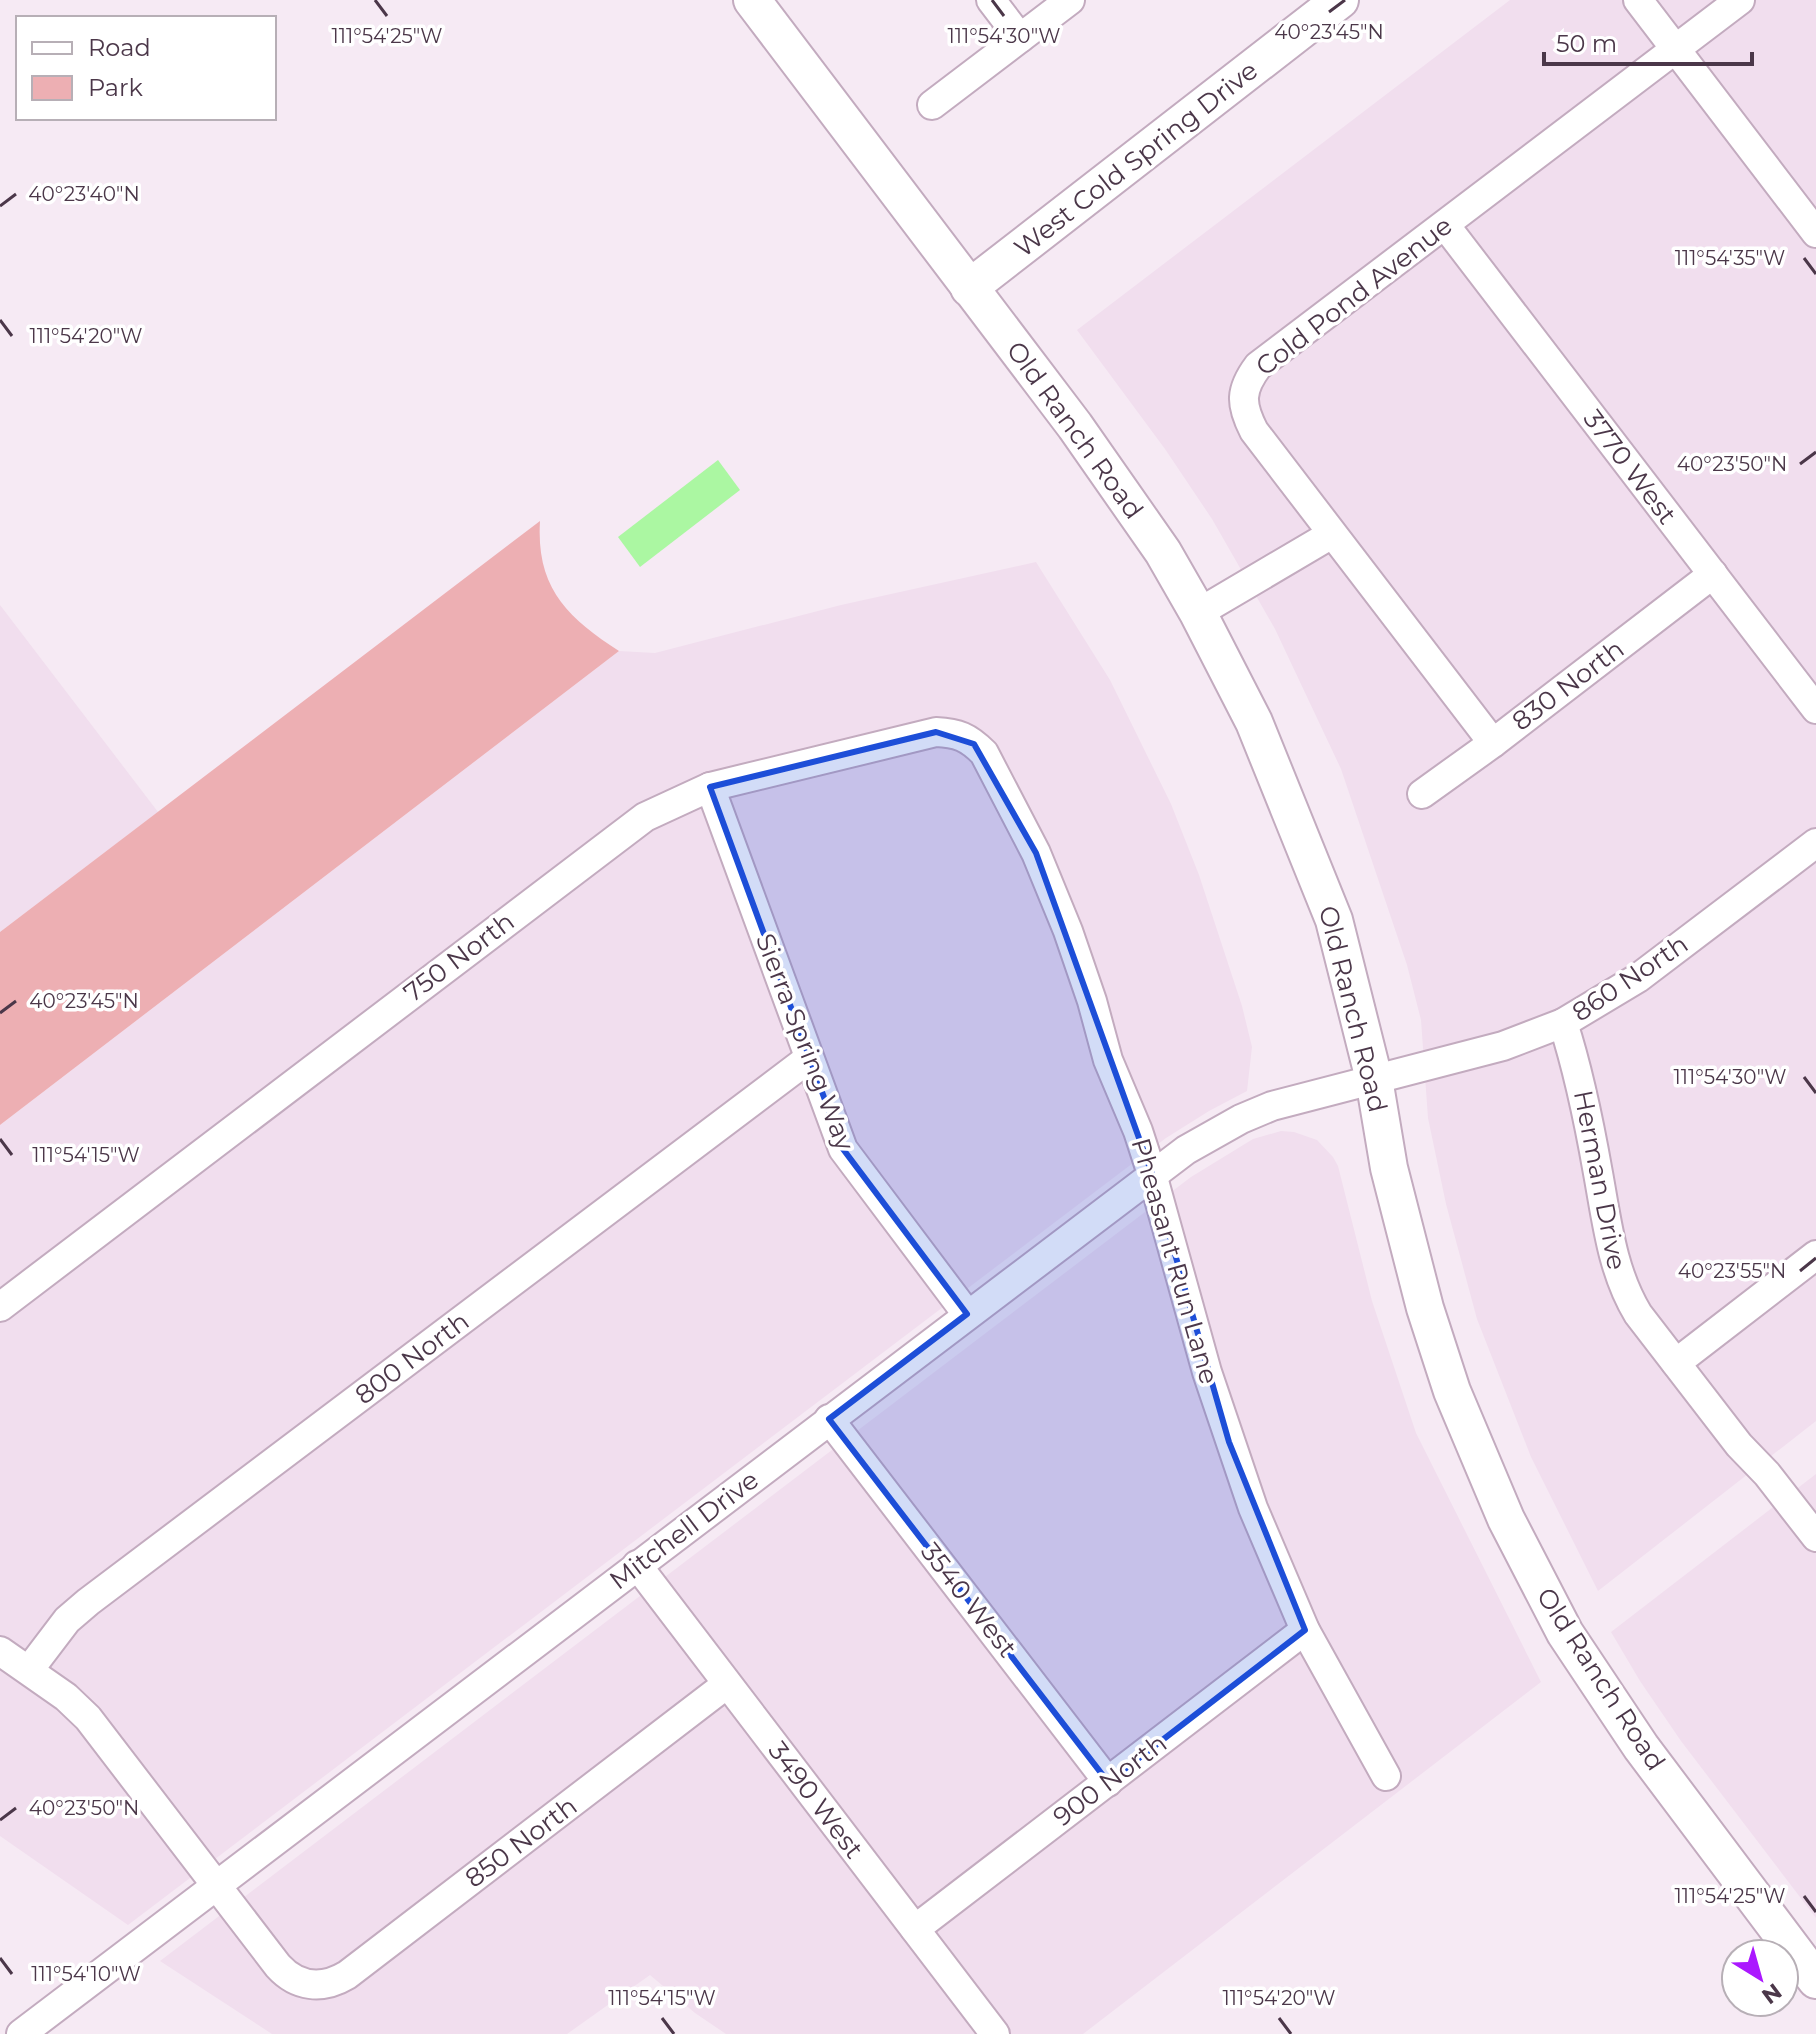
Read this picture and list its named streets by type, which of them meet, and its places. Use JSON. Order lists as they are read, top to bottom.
{
  "streets": {
    "street": [
      "West Cold Spring Drive",
      "Cold Pond Avenue",
      "Old Ranch Road",
      "3770 West",
      "830 North",
      "750 North",
      "860 North",
      "Sierra Spring Way",
      "Herman Drive",
      "Pheasant Run Lane",
      "800 North",
      "Mitchell Drive",
      "3540 West",
      "900 North",
      "3490 West",
      "850 North"
    ]
  },
  "crossings": [
    ["West Cold Spring Drive", "Old Ranch Road"],
    ["Cold Pond Avenue", "3770 West"],
    ["Cold Pond Avenue", "830 North"],
    ["Old Ranch Road", "860 North"],
    ["Old Ranch Road", "Mitchell Drive"],
    ["3770 West", "830 North"],
    ["750 North", "Sierra Spring Way"],
    ["750 North", "Pheasant Run Lane"],
    ["860 North", "Herman Drive"],
    ["860 North", "Mitchell Drive"],
    ["Sierra Spring Way", "800 North"],
    ["Sierra Spring Way", "Mitchell Drive"],
    ["Pheasant Run Lane", "Mitchell Drive"],
    ["Pheasant Run Lane", "900 North"],
    ["Mitchell Drive", "3540 West"],
    ["Mitchell Drive", "3490 West"],
    ["Mitchell Drive", "850 North"],
    ["3540 West", "900 North"],
    ["900 North", "3490 West"],
    ["3490 West", "850 North"]
  ],
  "legend": ["Road", "Park"],
  "scale_bar": "50 m",
  "north": "bottom right",
  "coordinates": [
    "40°23'45\"N",
    "111°54'25\"W",
    "111°54'30\"W",
    "40°23'40\"N",
    "111°54'35\"W",
    "111°54'20\"W",
    "40°23'50\"N",
    "111°54'15\"W",
    "40°23'55\"N",
    "111°54'10\"W"
  ]
}
